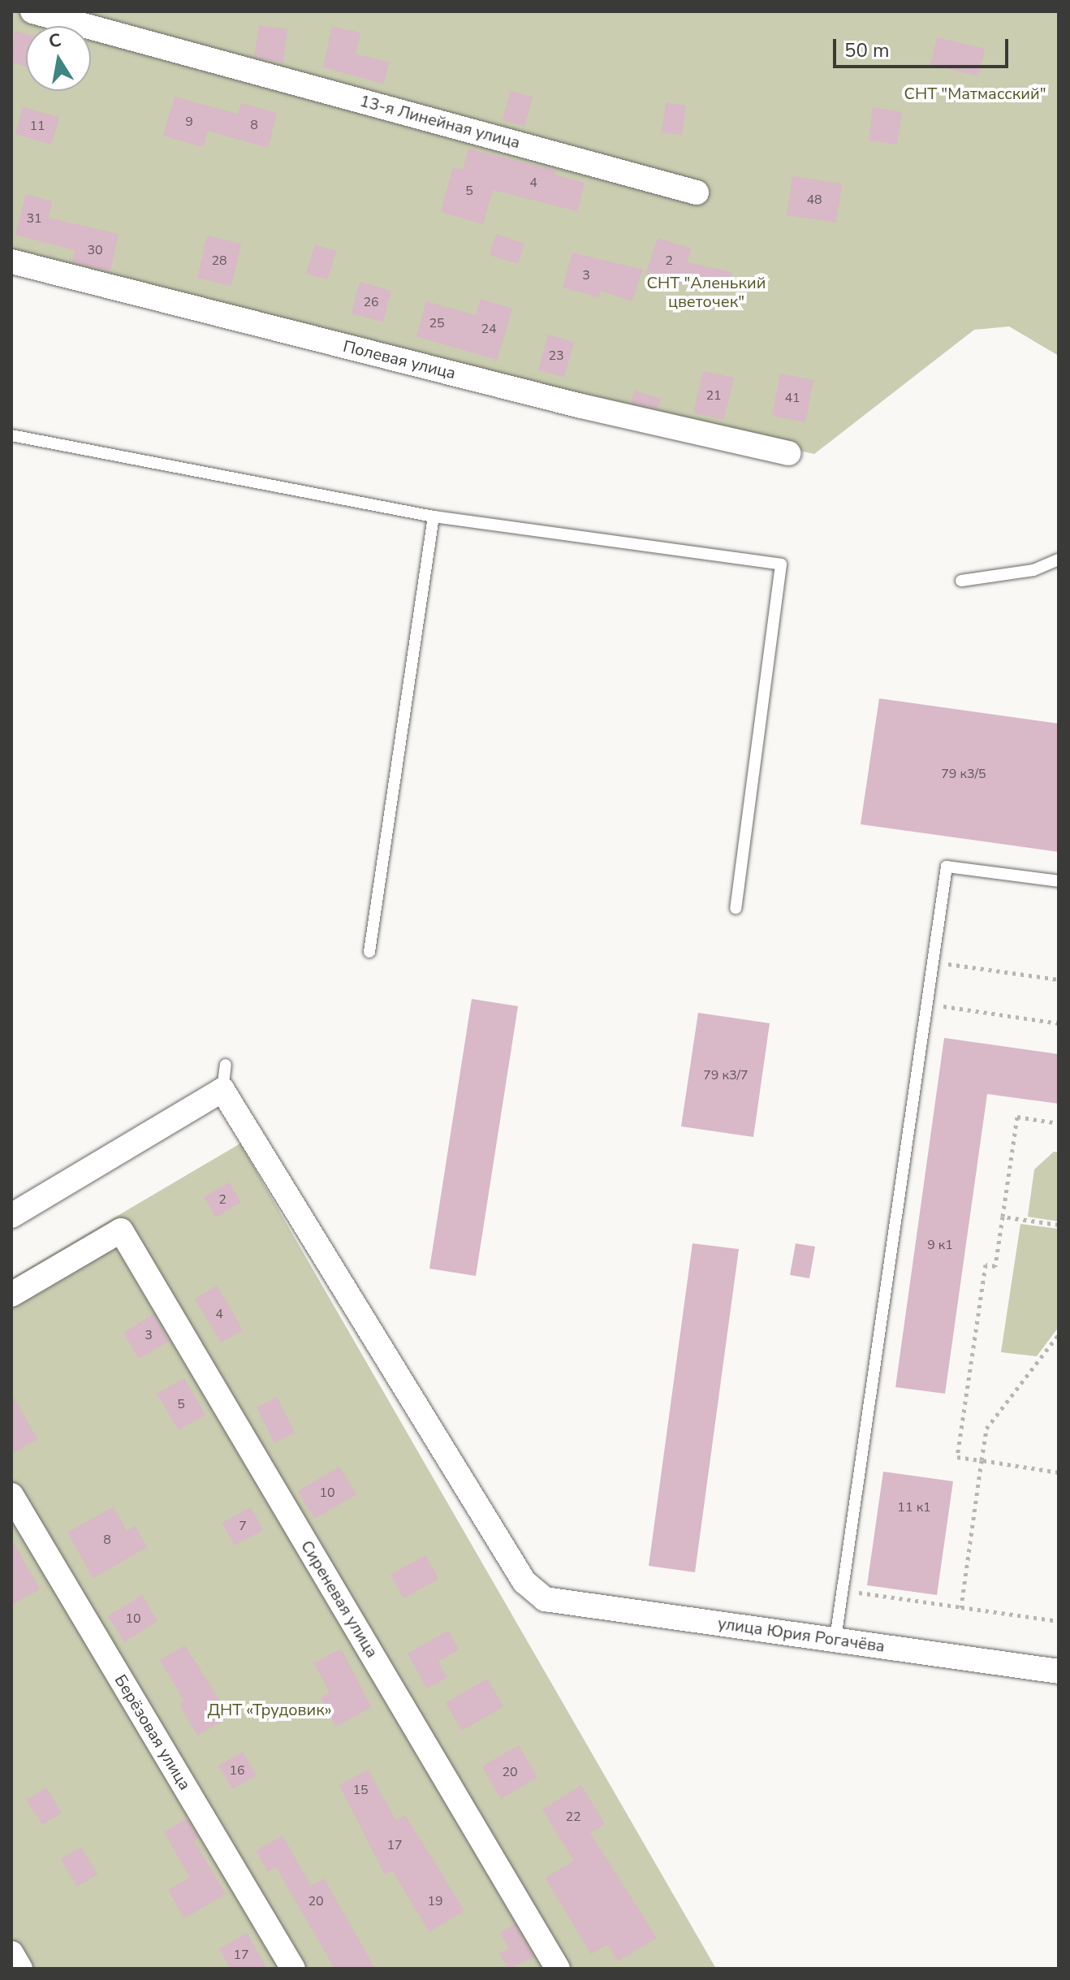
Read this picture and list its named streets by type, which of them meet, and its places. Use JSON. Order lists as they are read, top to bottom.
{
  "streets": {
    "street": [
      "13-я Линейная улица",
      "Полевая улица",
      "Сиреневая улица",
      "улица Юрия Рогачёва",
      "Берёзовая улица"
    ]
  },
  "parks": ["СНТ \"Матмасский\"", "СНТ \"Аленький цветочек\"", "ДНТ «Трудовик»"],
  "house_numbers": [
    "9",
    "8",
    "11",
    "4",
    "5",
    "48",
    "31",
    "30",
    "28",
    "2",
    "3",
    "26",
    "25",
    "24",
    "23",
    "21",
    "41",
    "79 к3/5",
    "79 к3/7",
    "2",
    "9 к1",
    "4",
    "3",
    "5",
    "10",
    "11 к1",
    "7",
    "8",
    "10",
    "16",
    "20",
    "15",
    "22",
    "17",
    "20",
    "19",
    "17"
  ],
  "scale_bar": "50 m",
  "north": "top"
}
